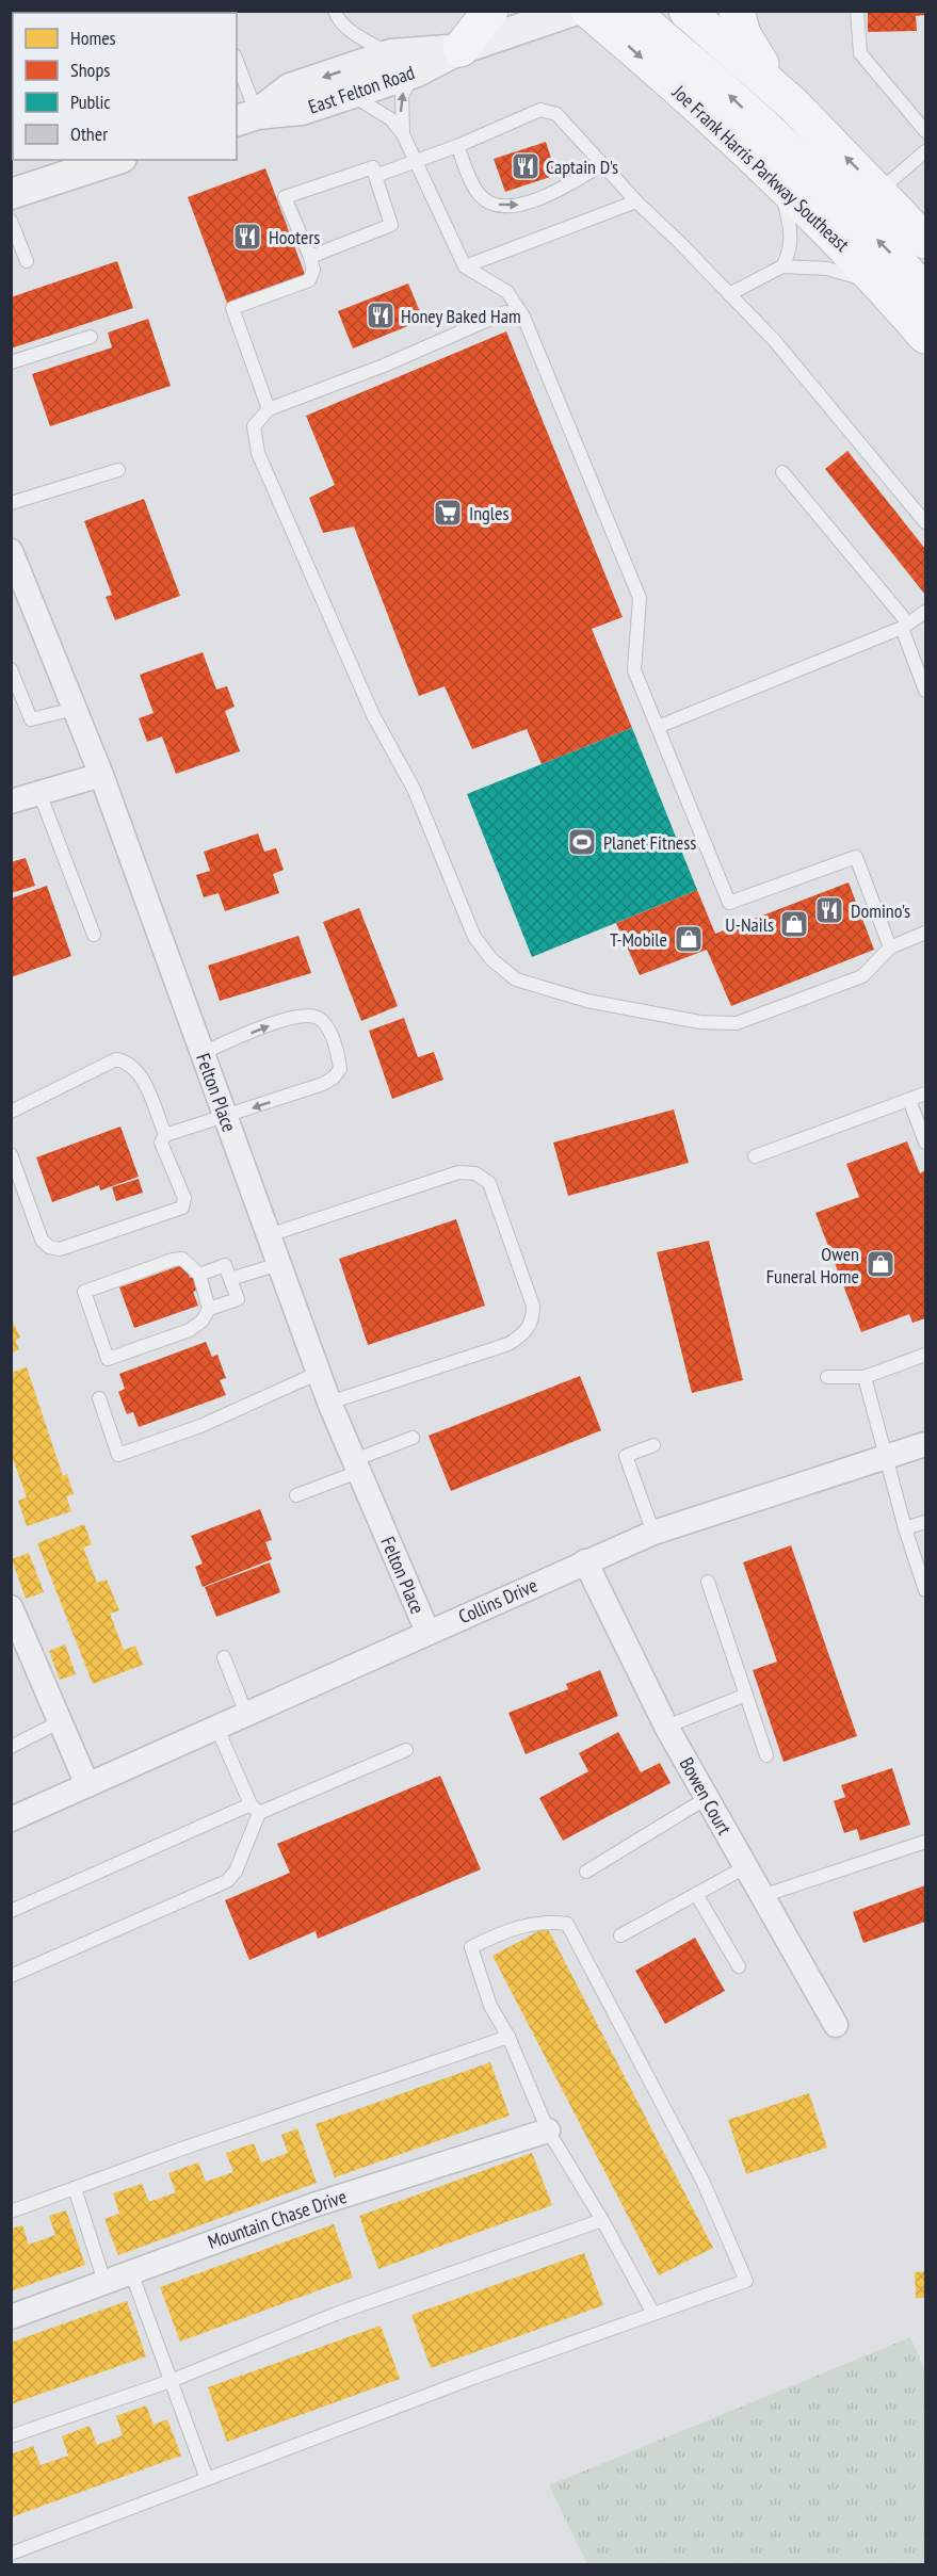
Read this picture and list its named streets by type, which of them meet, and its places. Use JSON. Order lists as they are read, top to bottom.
{
  "streets": {
    "main road": ["Joe Frank Harris Parkway Southeast"],
    "street": [
      "East Felton Road",
      "Felton Place",
      "Collins Drive",
      "Bowen Court",
      "Mountain Chase Drive"
    ]
  },
  "crossings": [
    ["Felton Place", "Collins Drive"],
    ["Collins Drive", "Bowen Court"]
  ],
  "places": {
    "restaurant": [
      "Captain D's",
      "Hooters",
      "Honey Baked Ham",
      "Domino's"
    ],
    "supermarket": ["Ingles"],
    "sports": ["Planet Fitness"],
    "shop": ["U-Nails", "T-Mobile", "Owen Funeral Home"]
  },
  "legend": [
    "Homes",
    "Shops",
    "Public",
    "Other"
  ]
}
